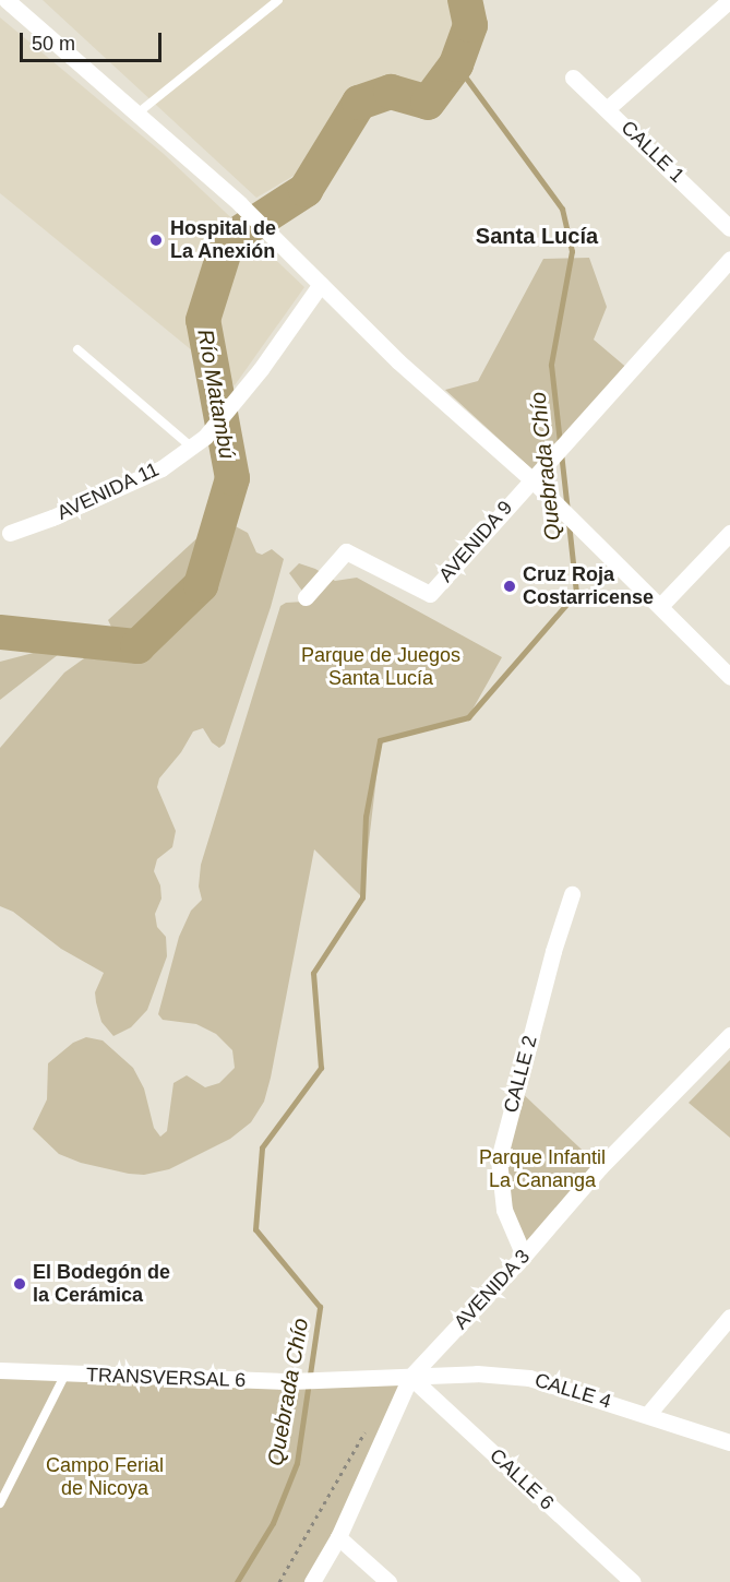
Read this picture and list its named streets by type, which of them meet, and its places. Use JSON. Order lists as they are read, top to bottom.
{
  "streets": {
    "street": [
      "CALLE 1",
      "AVENIDA 11",
      "AVENIDA 9",
      "CALLE 2",
      "AVENIDA 3",
      "TRANSVERSAL 6",
      "CALLE 4",
      "CALLE 6"
    ]
  },
  "crossings": [
    ["CALLE 2", "AVENIDA 3"],
    ["AVENIDA 3", "TRANSVERSAL 6"],
    ["AVENIDA 3", "CALLE 4"],
    ["AVENIDA 3", "CALLE 6"],
    ["TRANSVERSAL 6", "CALLE 4"],
    ["TRANSVERSAL 6", "CALLE 6"],
    ["CALLE 4", "CALLE 6"]
  ],
  "districts": ["Santa Lucía"],
  "water": ["Río Matambú", "Quebrada Chío"],
  "parks": ["Parque de Juegos Santa Lucía", "Parque Infantil La Cananga", "Campo Ferial de Nicoya"],
  "places": ["Hospital de La Anexión", "Cruz Roja Costarricense", "El Bodegón de la Cerámica"],
  "scale_bar": "50 m"
}
